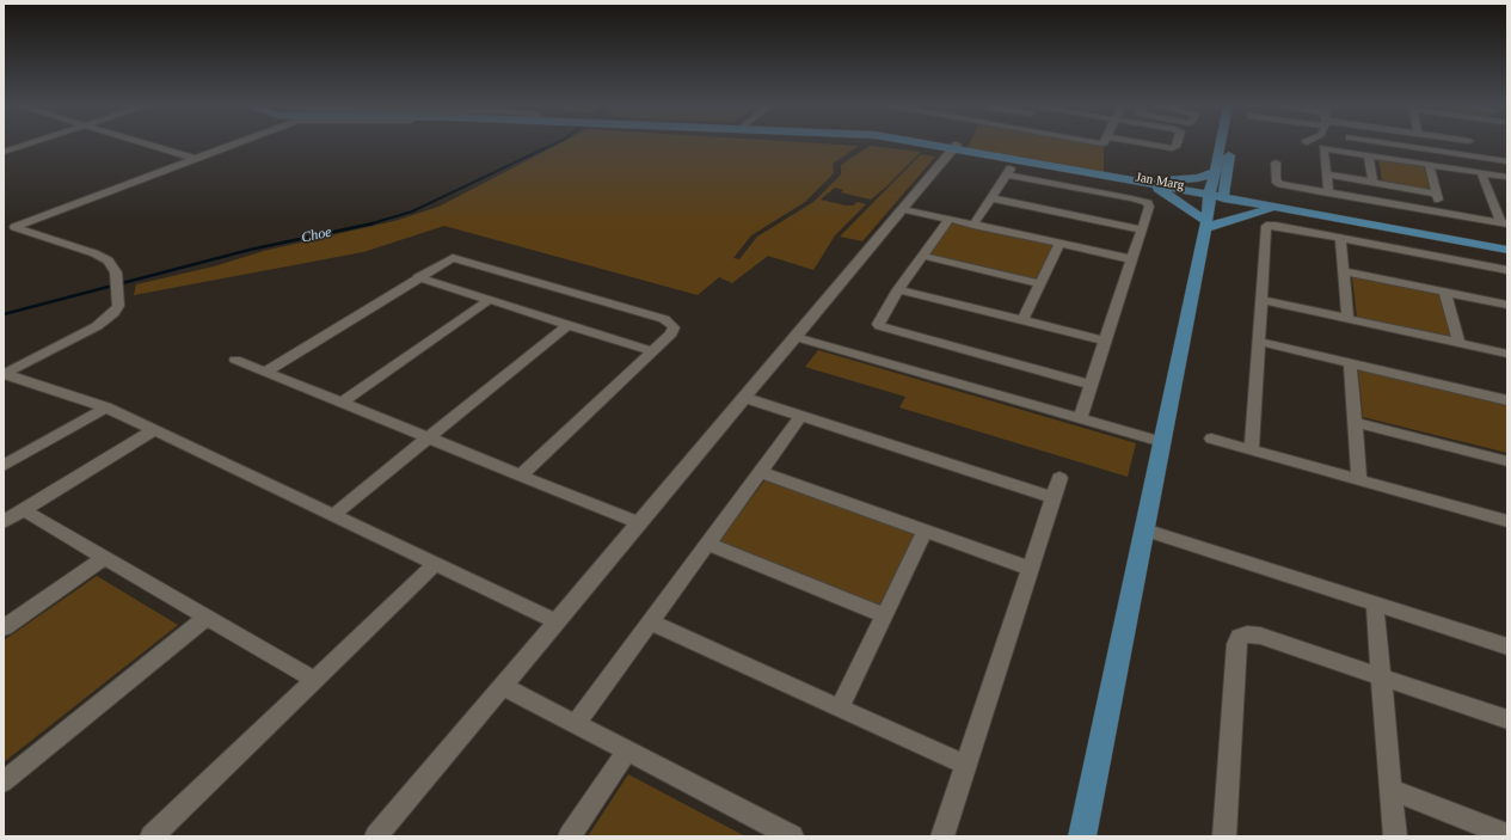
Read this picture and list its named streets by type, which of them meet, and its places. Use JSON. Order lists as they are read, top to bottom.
{
  "streets": {
    "main road": ["Jan Marg"]
  },
  "water": ["Choe"]
}
